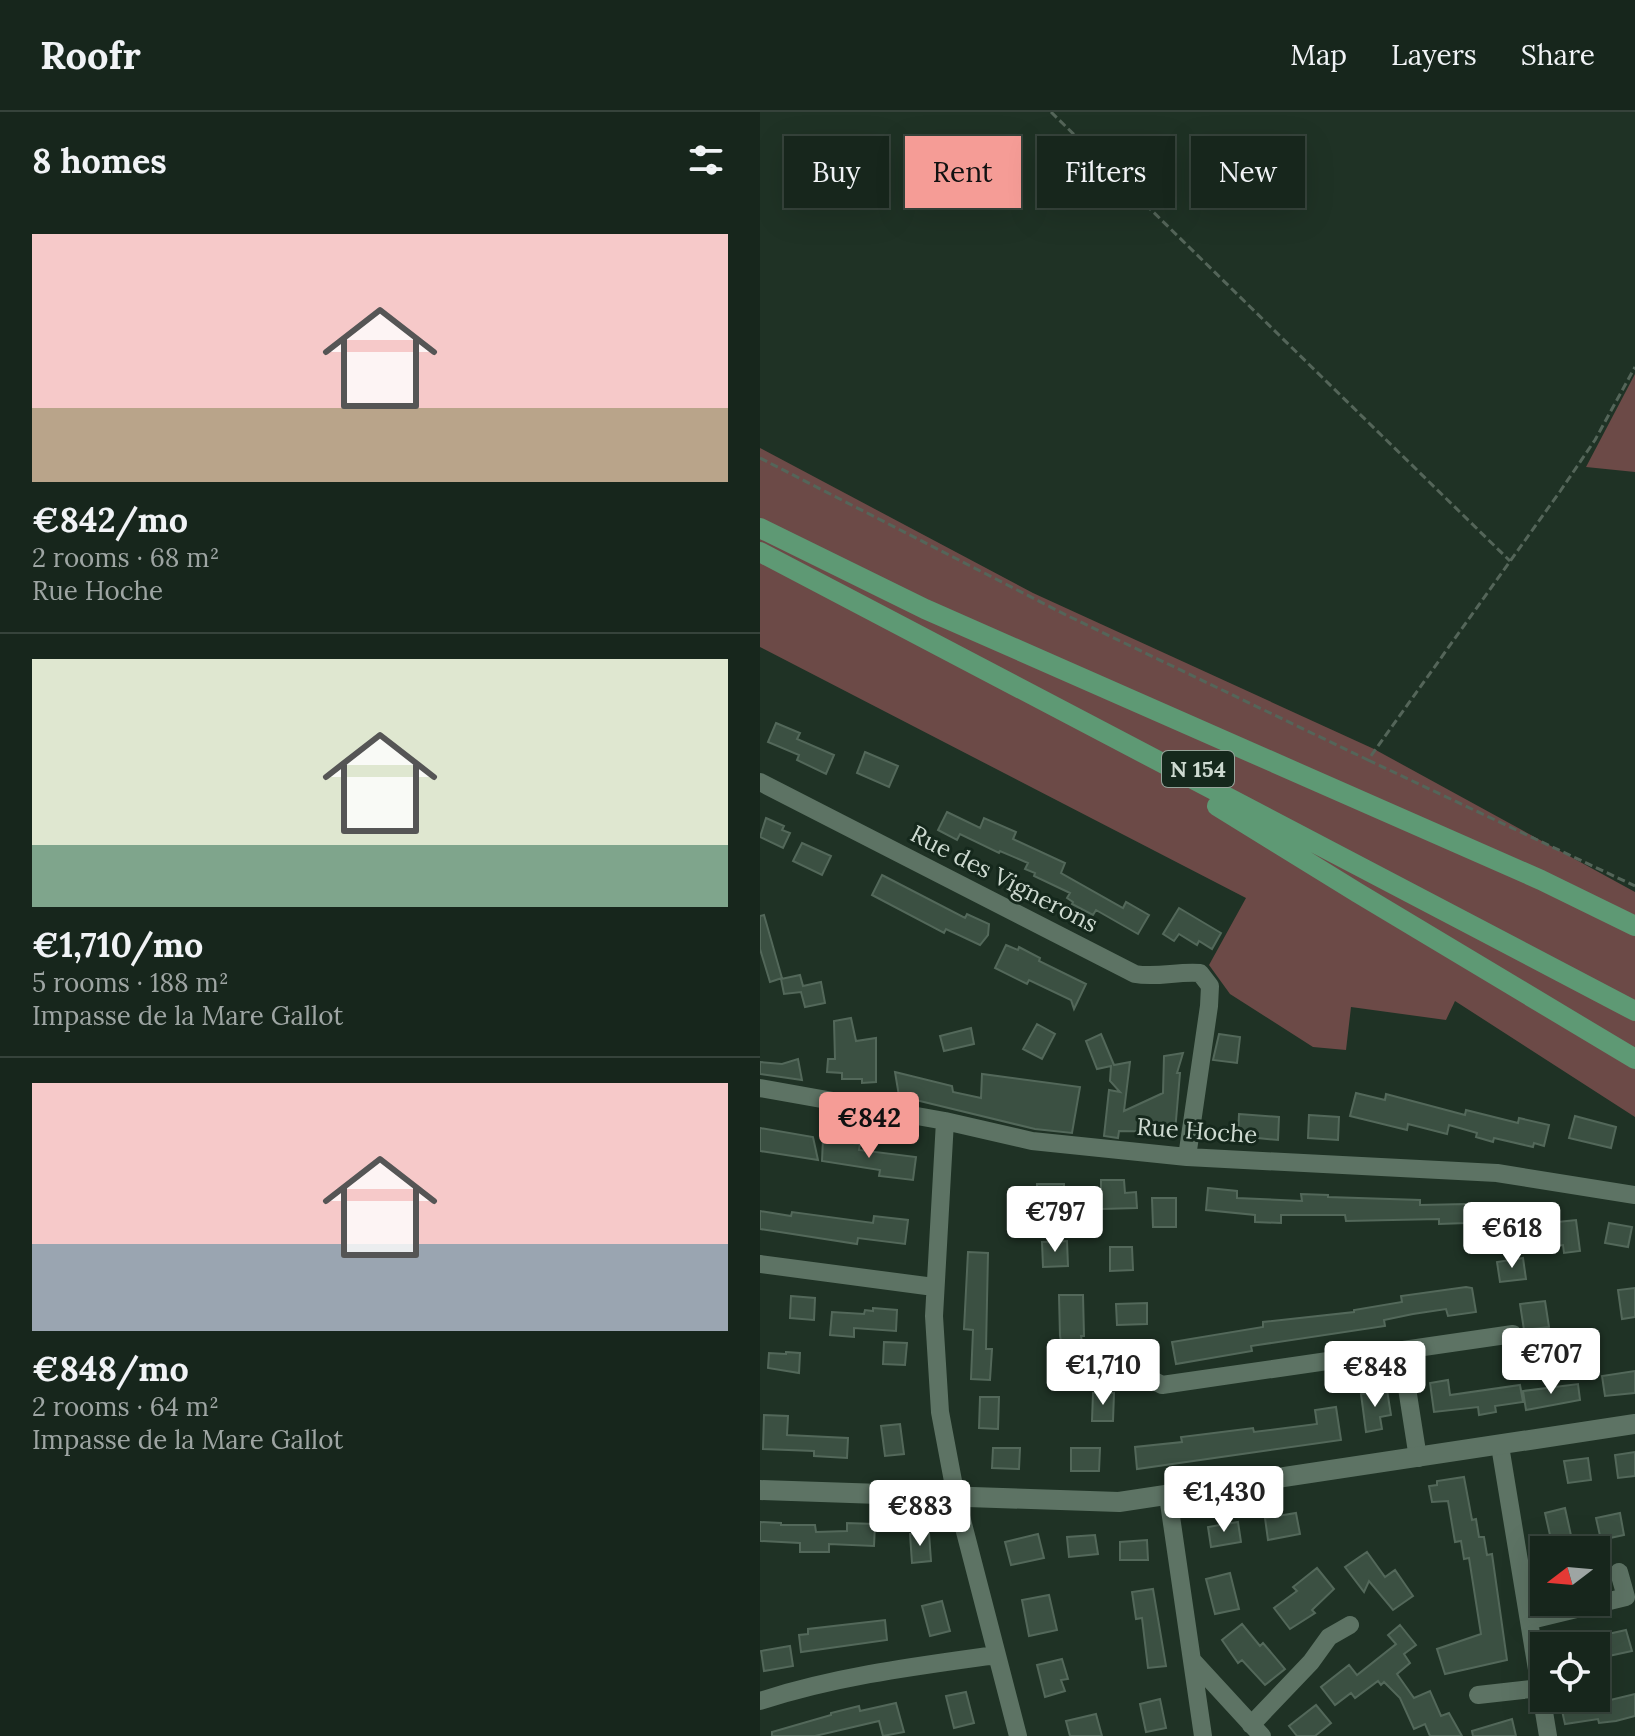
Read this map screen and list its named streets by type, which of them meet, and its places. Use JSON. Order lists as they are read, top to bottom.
{
  "streets": {
    "main road": ["N 154"],
    "street": ["Rue des Vignerons", "Rue Hoche"]
  },
  "crossings": [
    ["Rue des Vignerons", "Rue Hoche"]
  ],
  "north": "left",
  "page": {
    "header": "Roofr",
    "nav": ["Map", "Layers", "Share"],
    "heading": "8 homes",
    "chip": [
      "Buy",
      "Rent",
      "Filters",
      "New"
    ],
    "list": [
      {
        "name": "€842/mo",
        "note": "2 rooms · 68 m² · Rue Hoche"
      },
      {
        "name": "€1,710/mo",
        "note": "5 rooms · 188 m² · Impasse de la Mare Gallot"
      },
      {
        "name": "€848/mo",
        "note": "2 rooms · 64 m² · Impasse de la Mare Gallot"
      }
    ],
    "price": [
      "€842",
      "€797",
      "€618",
      "€707",
      "€1,710",
      "€848",
      "€1,430",
      "€883"
    ]
  }
}
